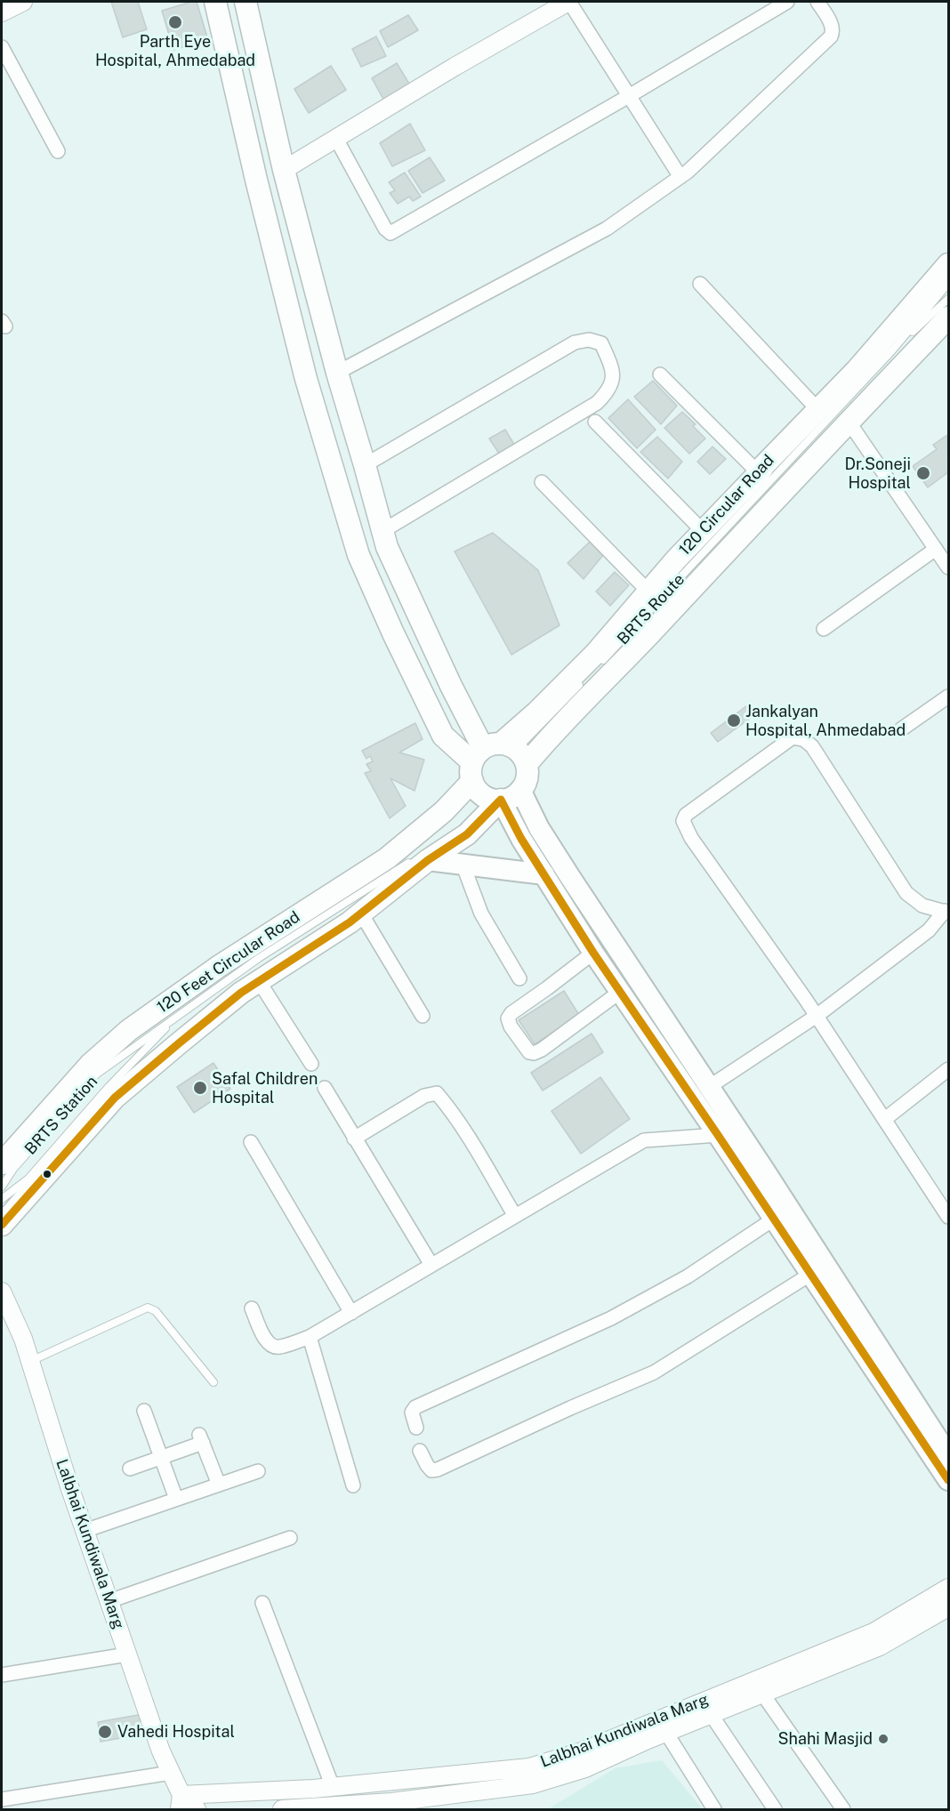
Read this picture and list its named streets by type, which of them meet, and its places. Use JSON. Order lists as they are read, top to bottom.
{
  "streets": {
    "main road": ["120 Circular Road", "120 Feet Circular Road"],
    "street": ["Lalbhai Kundiwala Marg"],
    "lane": ["BRTS Route", "BRTS Station"]
  },
  "crossings": [
    ["120 Circular Road", "120 Feet Circular Road"]
  ],
  "places": [
    "Parth Eye Hospital, Ahmedabad",
    "Dr.Soneji Hospital",
    "Jankalyan Hospital, Ahmedabad",
    "Safal Children Hospital",
    "Vahedi Hospital",
    "Shahi Masjid"
  ]
}
